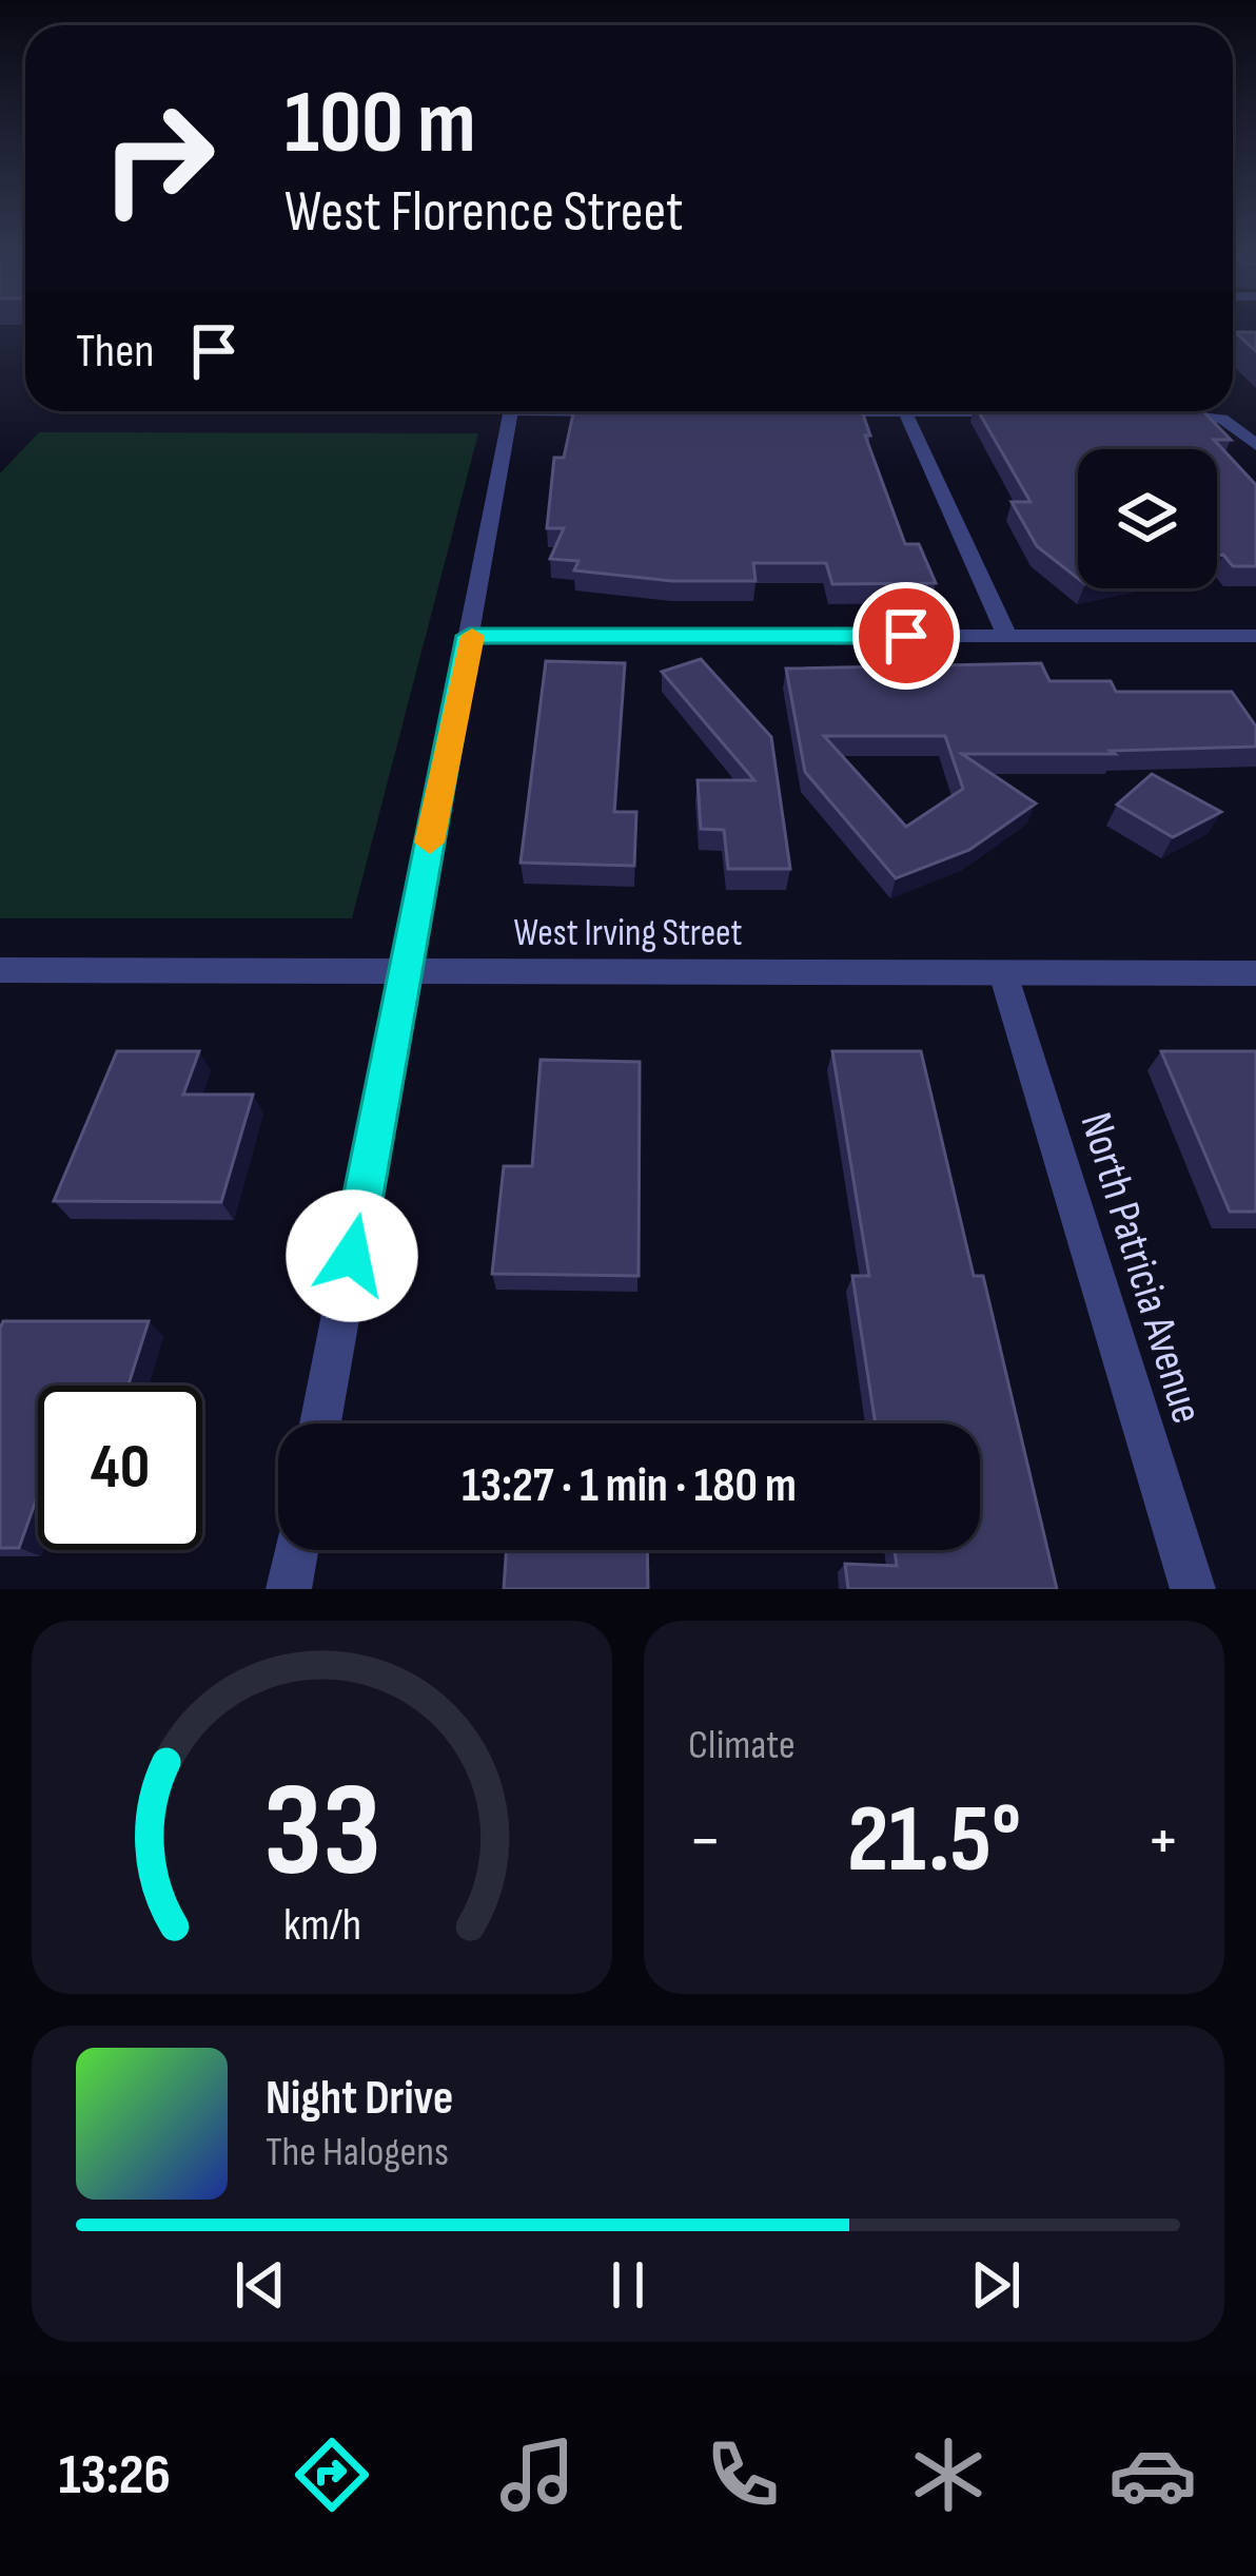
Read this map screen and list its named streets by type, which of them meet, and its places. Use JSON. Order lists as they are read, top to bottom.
{
  "streets": {
    "street": ["West Irving Street", "North Patricia Avenue"]
  },
  "crossings": [
    ["West Irving Street", "North Patricia Avenue"]
  ],
  "page": {
    "turn": ["100 m", "West Florence Street"],
    "then": "Then",
    "limit": "40",
    "trip": "13:27 · 1 min · 180 m",
    "tile": "Climate",
    "heat": ["−", "21.5°", "+"],
    "song": ["Night Drive", "The Halogens"],
    "tabs": "13:26",
    "gauge": ["33", "km/h"]
  }
}
